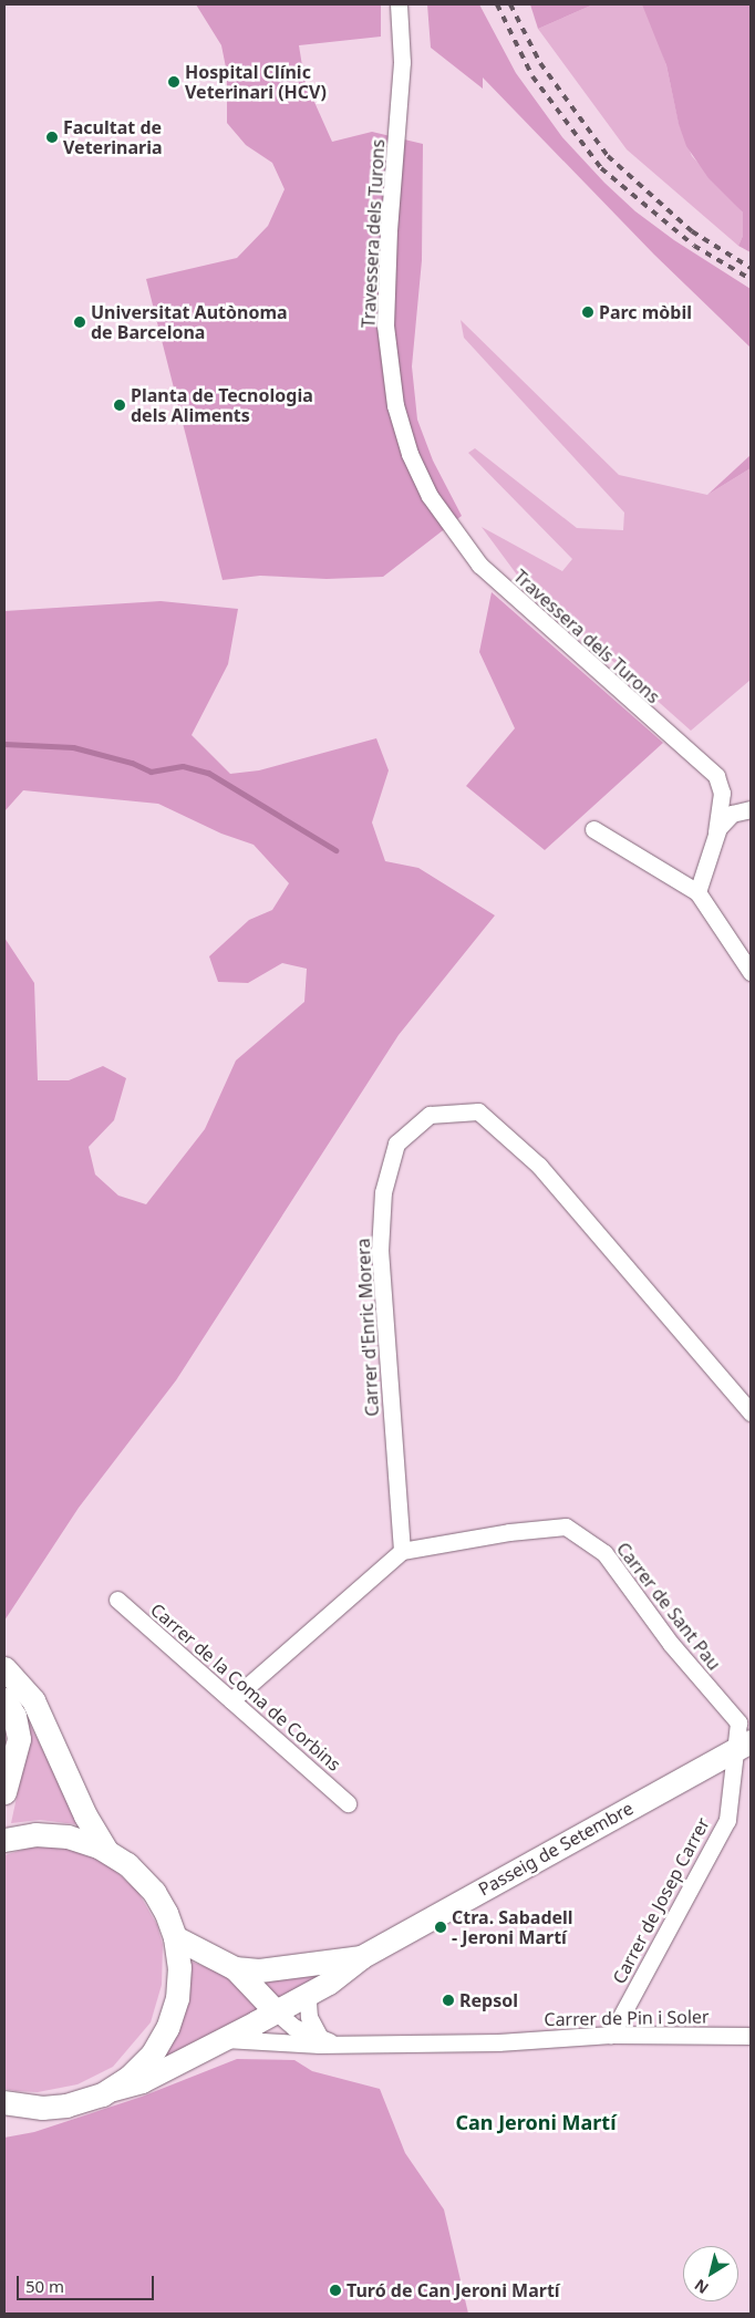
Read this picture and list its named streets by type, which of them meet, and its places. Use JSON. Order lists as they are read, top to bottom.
{
  "streets": {
    "street": [
      "Travessera dels Turons",
      "Carrer d'Enric Morera",
      "Carrer de Sant Pau",
      "Carrer de la Coma de Corbins",
      "Passeig de Setembre",
      "Carrer de Josep Carrer",
      "Carrer de Pin i Soler"
    ]
  },
  "crossings": [
    ["Carrer d'Enric Morera", "Carrer de Sant Pau"],
    ["Carrer de Sant Pau", "Passeig de Setembre"],
    ["Carrer de Sant Pau", "Carrer de Josep Carrer"],
    ["Passeig de Setembre", "Carrer de Josep Carrer"],
    ["Passeig de Setembre", "Carrer de Pin i Soler"],
    ["Carrer de Josep Carrer", "Carrer de Pin i Soler"]
  ],
  "districts": ["Can Jeroni Martí"],
  "places": [
    "Hospital Clínic Veterinari (HCV)",
    "Facultat de Veterinaria",
    "Parc mòbil",
    "Universitat Autònoma de Barcelona",
    "Planta de Tecnologia dels Aliments",
    "Ctra. Sabadell - Jeroni Martí",
    "Repsol",
    "Turó de Can Jeroni Martí"
  ],
  "scale_bar": "50 m",
  "north": "bottom left"
}
